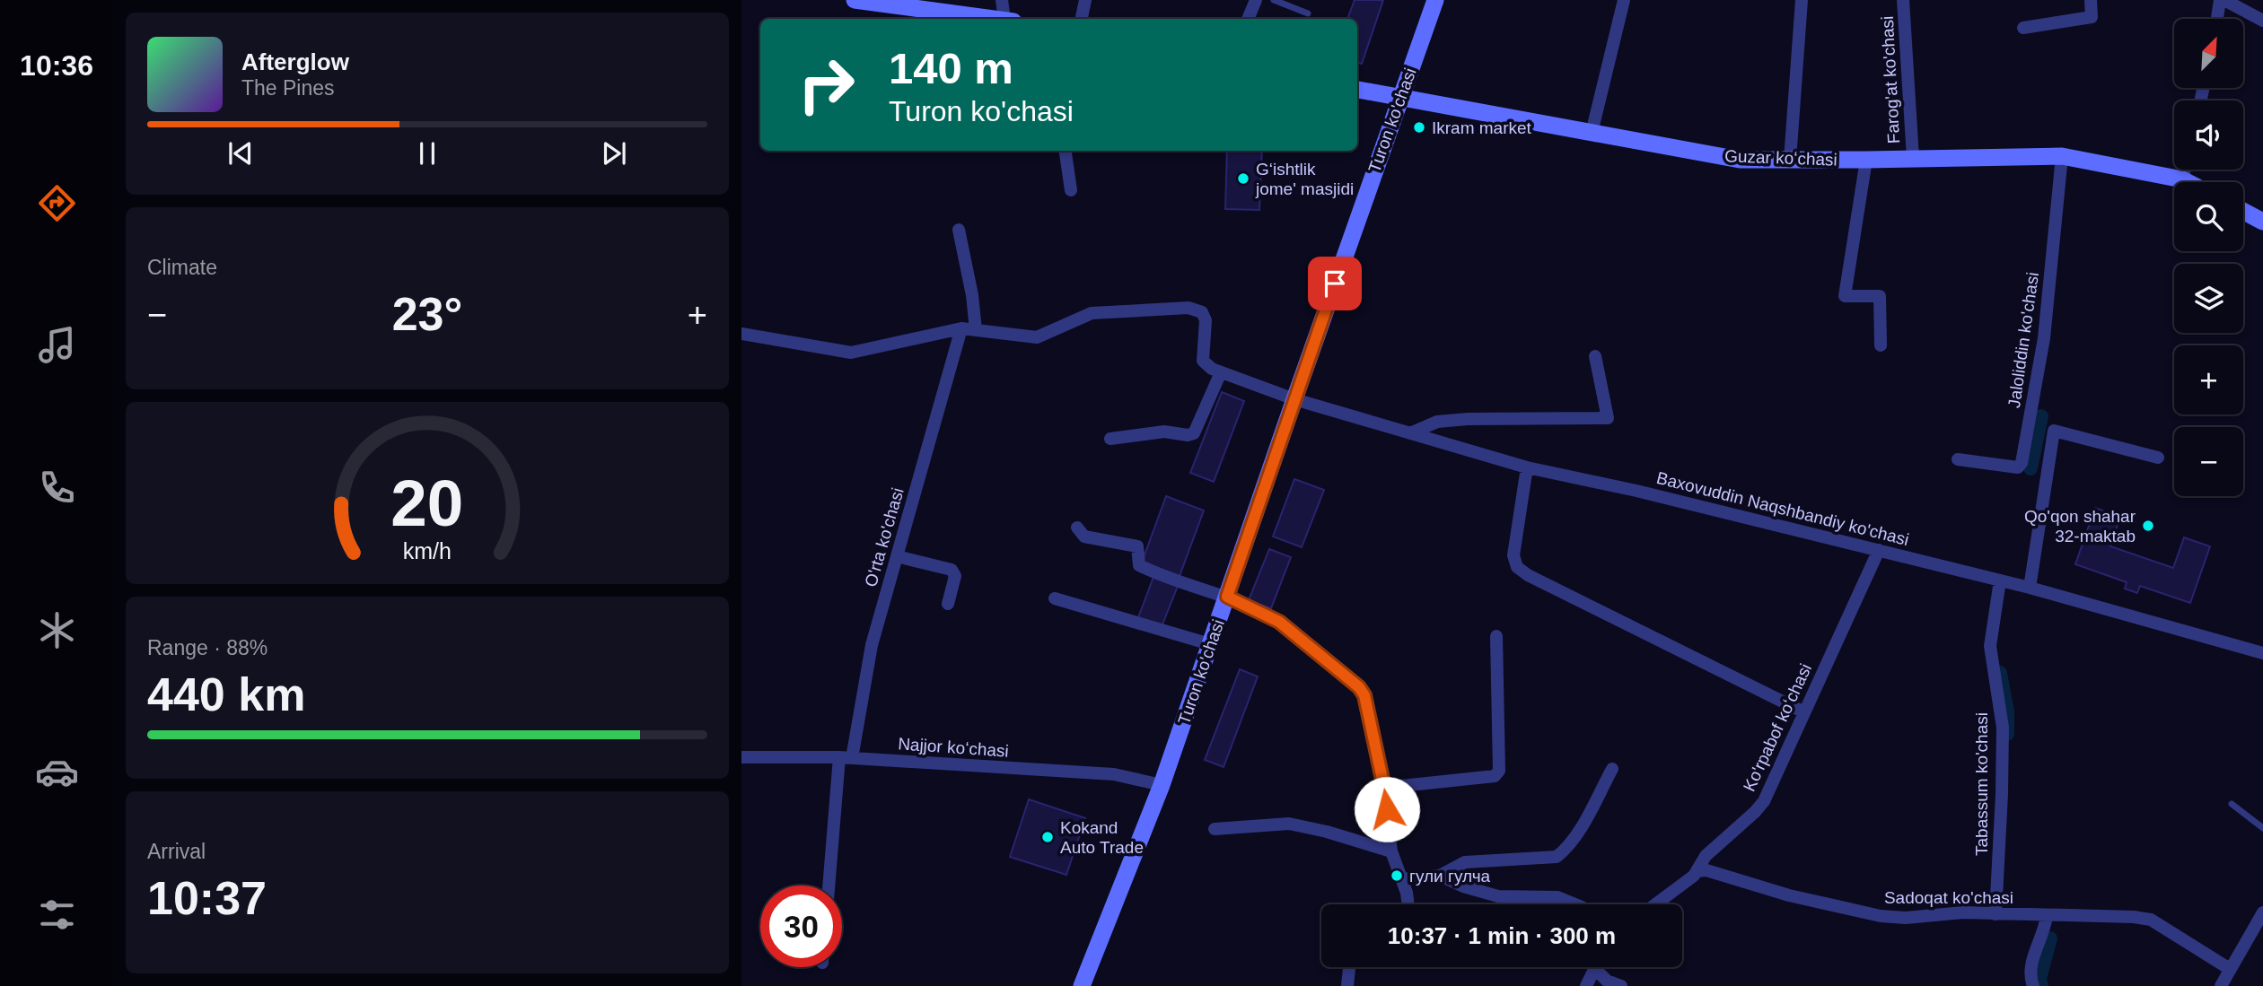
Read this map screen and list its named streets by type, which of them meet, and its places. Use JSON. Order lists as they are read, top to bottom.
{
  "streets": {
    "main road": ["Turon ko'chasi", "Guzar koʻchasi"],
    "street": [
      "Farog'at ko'chasi",
      "Jaloliddin ko'chasi",
      "Baxovuddin Naqshbandiy ko'chasi",
      "O'rta ko'chasi",
      "Ko'rpabof koʻchasi",
      "Najjor koʻchasi",
      "Tabassum ko'chasi",
      "Sadoqat ko'chasi"
    ]
  },
  "crossings": [
    ["Farog'at ko'chasi", "Guzar koʻchasi"],
    ["Turon ko'chasi", "Guzar koʻchasi"],
    ["Turon ko'chasi", "Baxovuddin Naqshbandiy ko'chasi"],
    ["Turon ko'chasi", "Najjor koʻchasi"],
    ["Guzar koʻchasi", "Jaloliddin ko'chasi"],
    ["Baxovuddin Naqshbandiy ko'chasi", "Ko'rpabof koʻchasi"],
    ["Baxovuddin Naqshbandiy ko'chasi", "Tabassum ko'chasi"],
    ["O'rta ko'chasi", "Najjor koʻchasi"],
    ["Ko'rpabof koʻchasi", "Sadoqat ko'chasi"],
    ["Tabassum ko'chasi", "Sadoqat ko'chasi"]
  ],
  "places": [
    "Ikram market",
    "Gʻishtlik jome' masjidi",
    "Qo'qon shahar 32-maktab",
    "Kokand Auto Trade",
    "гули гулча"
  ],
  "north": "top right",
  "page": {
    "tabs": "10:36",
    "map_buttons": ["+", "−"],
    "turn": ["140 m", "Turon ko'chasi"],
    "song": ["Afterglow", "The Pines"],
    "tile": [
      "Climate",
      ["Range · 88%", "440 km"],
      ["Arrival", "10:37"]
    ],
    "heat": ["−", "23°", "+"],
    "limit": "30",
    "trip": "10:37 · 1 min · 300 m",
    "gauge": ["20", "km/h"]
  }
}
